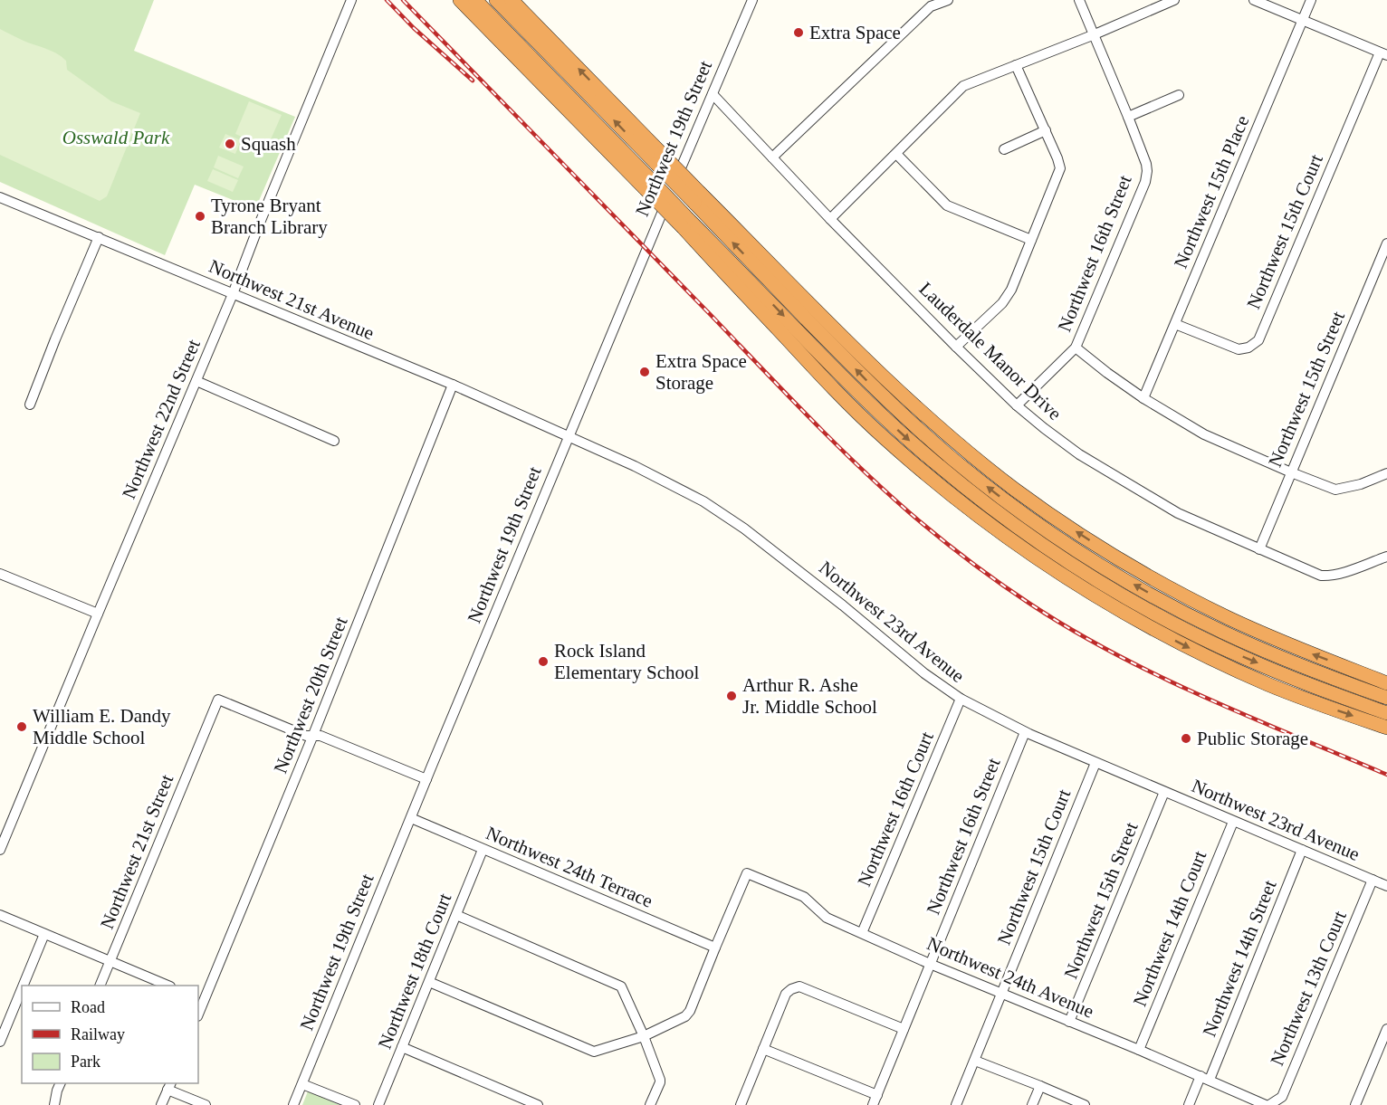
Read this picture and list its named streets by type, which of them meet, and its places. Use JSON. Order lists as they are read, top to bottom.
{
  "streets": {
    "street": [
      "Northwest 19th Street",
      "Northwest 15th Place",
      "Northwest 15th Court",
      "Northwest 16th Street",
      "Northwest 21st Avenue",
      "Lauderdale Manor Drive",
      "Northwest 15th Street",
      "Northwest 22nd Street",
      "Northwest 23rd Avenue",
      "Northwest 20th Street",
      "Northwest 16th Court",
      "Northwest 21st Street",
      "Northwest 24th Terrace",
      "Northwest 14th Court",
      "Northwest 14th Street",
      "Northwest 18th Court",
      "Northwest 24th Avenue",
      "Northwest 13th Court"
    ]
  },
  "crossings": [
    ["Northwest 19th Street", "Northwest 21st Avenue"],
    ["Northwest 19th Street", "Lauderdale Manor Drive"],
    ["Northwest 19th Street", "Northwest 23rd Avenue"],
    ["Northwest 19th Street", "Northwest 24th Terrace"],
    ["Northwest 15th Place", "Northwest 15th Court"],
    ["Northwest 15th Court", "Northwest 23rd Avenue"],
    ["Northwest 15th Court", "Northwest 24th Avenue"],
    ["Northwest 16th Street", "Lauderdale Manor Drive"],
    ["Northwest 16th Street", "Northwest 23rd Avenue"],
    ["Northwest 16th Street", "Northwest 24th Avenue"],
    ["Northwest 21st Avenue", "Northwest 22nd Street"],
    ["Northwest 21st Avenue", "Northwest 23rd Avenue"],
    ["Northwest 21st Avenue", "Northwest 20th Street"],
    ["Lauderdale Manor Drive", "Northwest 15th Street"],
    ["Northwest 15th Street", "Northwest 23rd Avenue"],
    ["Northwest 15th Street", "Northwest 24th Avenue"],
    ["Northwest 23rd Avenue", "Northwest 16th Court"],
    ["Northwest 23rd Avenue", "Northwest 14th Court"],
    ["Northwest 23rd Avenue", "Northwest 14th Street"],
    ["Northwest 23rd Avenue", "Northwest 13th Court"],
    ["Northwest 20th Street", "Northwest 21st Street"],
    ["Northwest 16th Court", "Northwest 24th Avenue"],
    ["Northwest 24th Terrace", "Northwest 18th Court"],
    ["Northwest 24th Terrace", "Northwest 24th Avenue"],
    ["Northwest 14th Court", "Northwest 24th Avenue"],
    ["Northwest 14th Street", "Northwest 24th Avenue"],
    ["Northwest 24th Avenue", "Northwest 13th Court"]
  ],
  "parks": ["Osswald Park"],
  "places": [
    "Extra Space",
    "Squash",
    "Tyrone Bryant Branch Library",
    "Extra Space Storage",
    "Rock Island Elementary School",
    "Arthur R. Ashe Jr. Middle School",
    "William E. Dandy Middle School",
    "Public Storage"
  ],
  "legend": ["Road", "Railway", "Park"]
}
